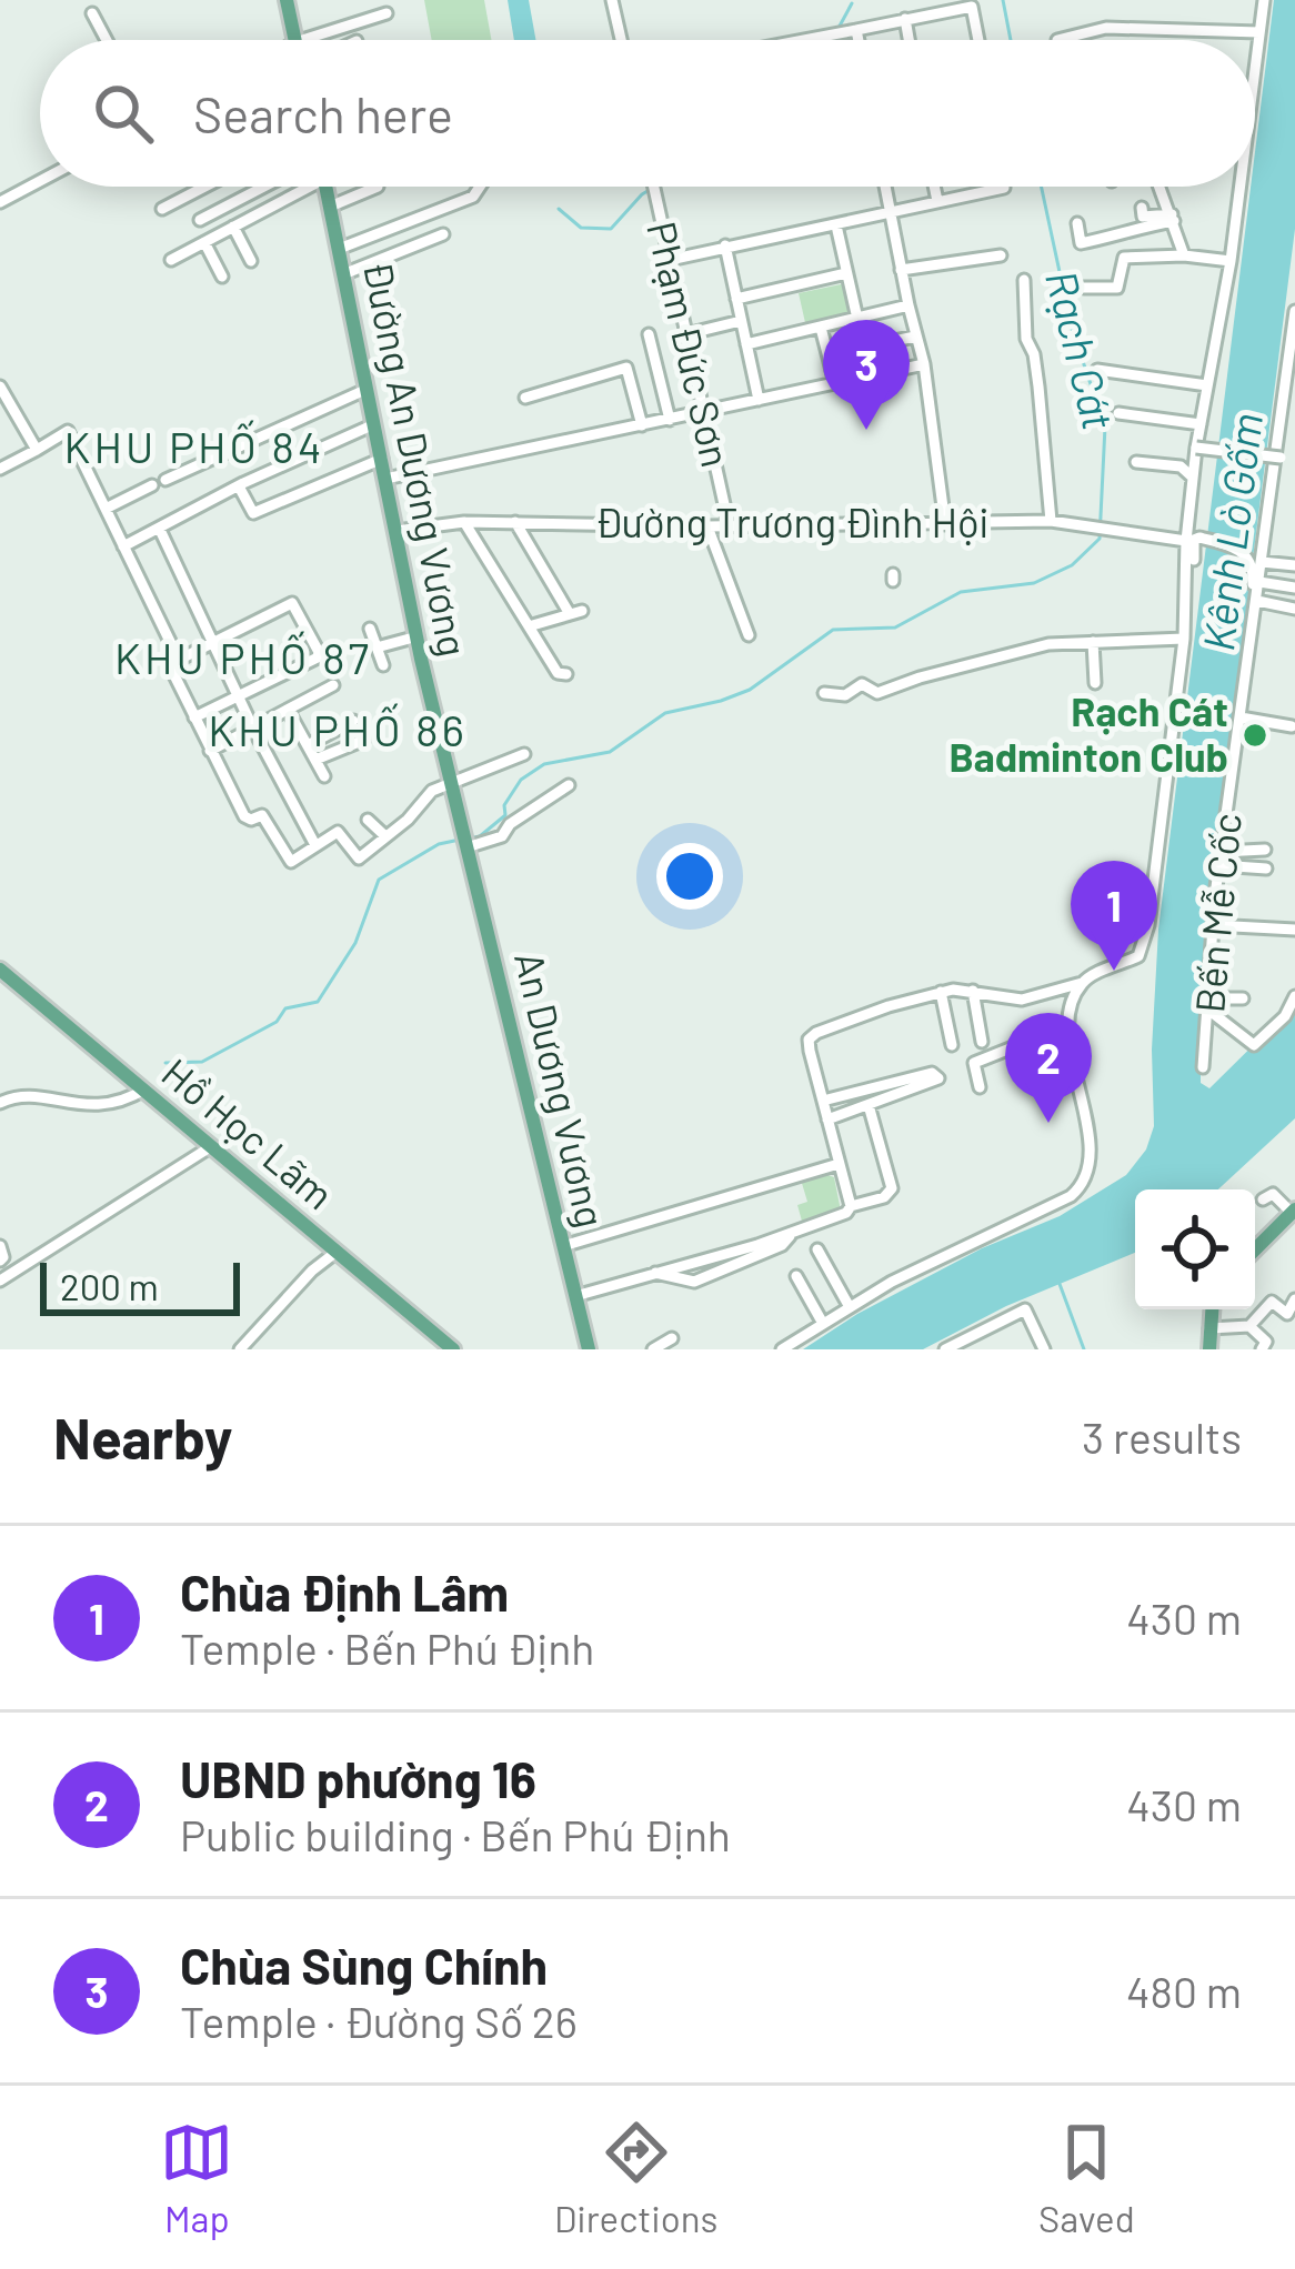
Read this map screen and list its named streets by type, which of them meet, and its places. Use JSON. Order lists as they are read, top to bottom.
{
  "streets": {
    "main road": ["Đường An Dương Vương", "An Dương Vương", "Hồ Học Lãm"],
    "street": ["Phạm Đức Sơn", "Đường Trương Đình Hội", "Bến Mễ Cốc"]
  },
  "crossings": [
    ["Phạm Đức Sơn", "Đường Trương Đình Hội"],
    ["Đường An Dương Vương", "Đường Trương Đình Hội"],
    ["Đường An Dương Vương", "An Dương Vương"]
  ],
  "districts": ["KHU PHỐ 84", "KHU PHỐ 87", "KHU PHỐ 86"],
  "water": ["Rạch Cát", "Kênh Lò Gốm"],
  "places": ["Rạch Cát Badminton Club"],
  "scale_bar": "200 m",
  "page": {
    "search": "Search here",
    "pins": ["3", "1", "2"],
    "scale": "200 m",
    "heading": ["Nearby", "3 results"],
    "list": [
      {
        "mark": "1",
        "name": "Chùa Định Lâm",
        "note": "Temple · Bến Phú Định",
        "value": "430 m"
      },
      {
        "mark": "2",
        "name": "UBND phường 16",
        "note": "Public building · Bến Phú Định",
        "value": "430 m"
      },
      {
        "mark": "3",
        "name": "Chùa Sùng Chính",
        "note": "Temple · Đường Số 26",
        "value": "480 m"
      }
    ],
    "nav": ["Map", "Directions", "Saved"]
  }
}
